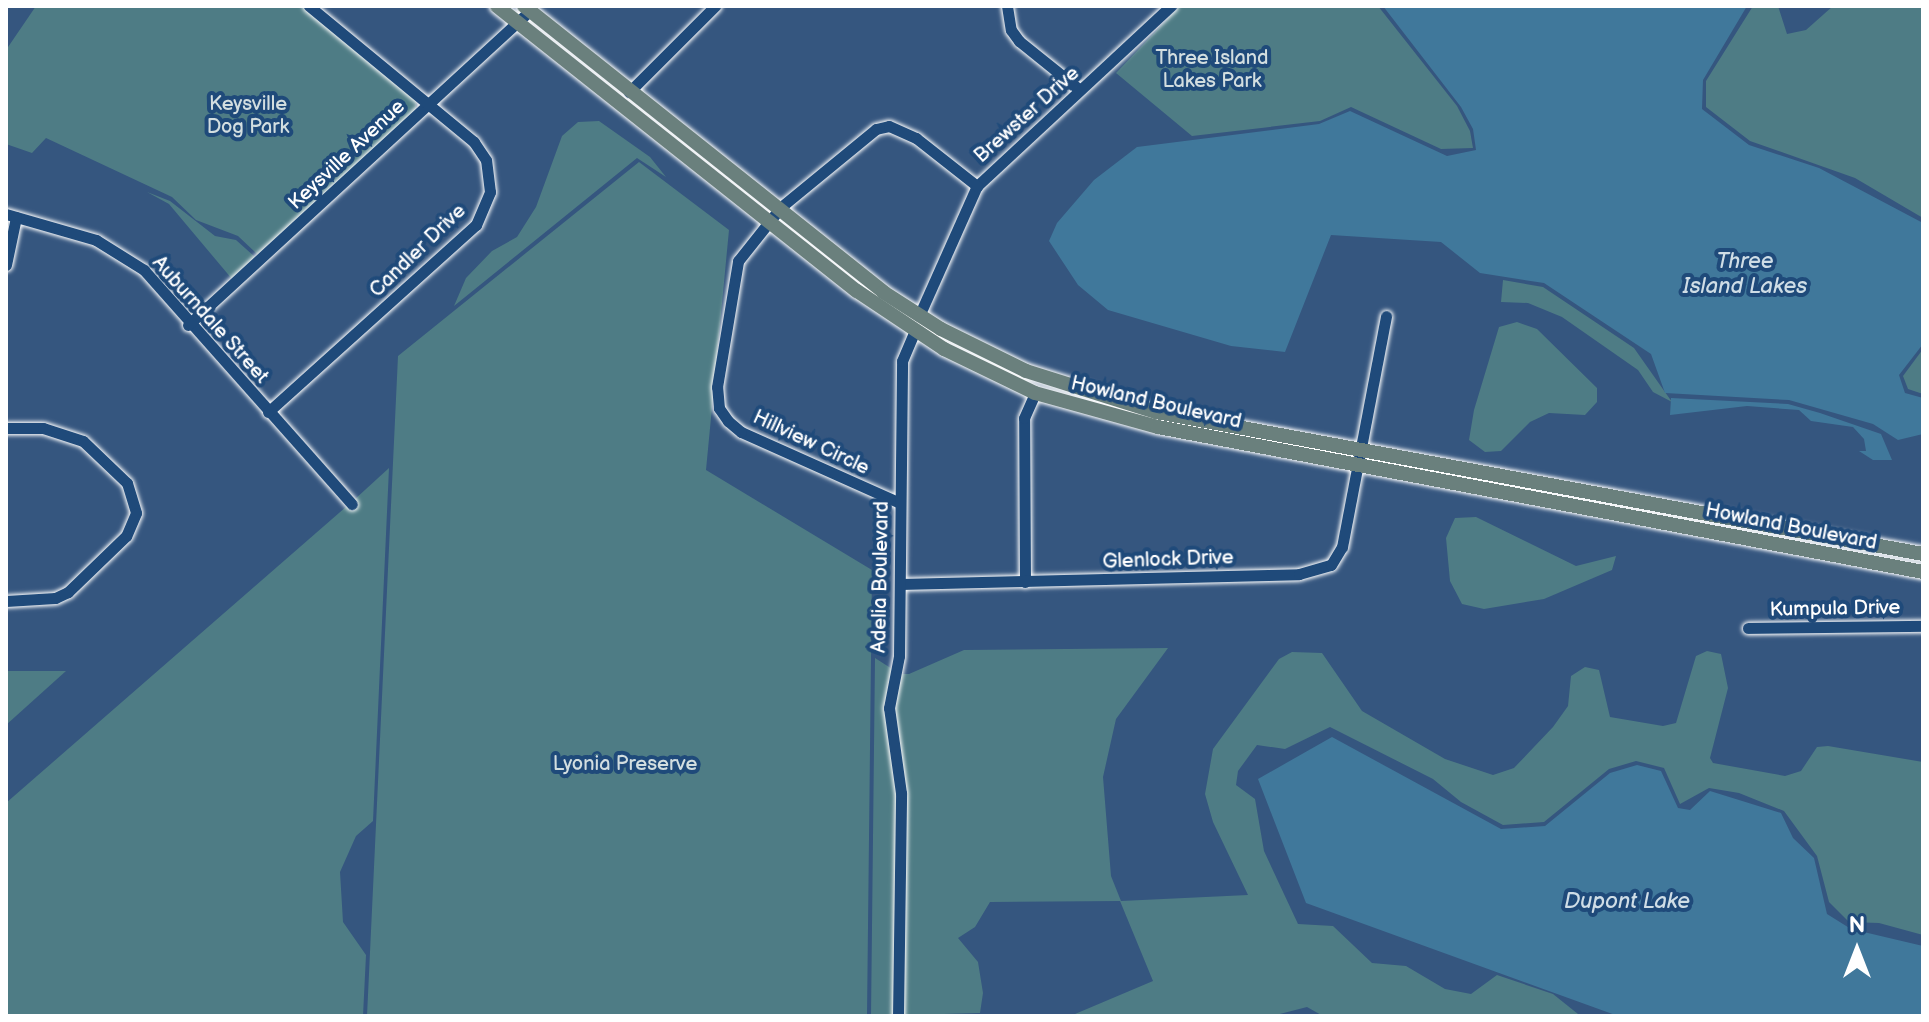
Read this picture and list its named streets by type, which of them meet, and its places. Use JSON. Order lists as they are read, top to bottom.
{
  "streets": {
    "main road": ["Howland Boulevard"],
    "street": [
      "Brewster Drive",
      "Keysville Avenue",
      "Candler Drive",
      "Auburndale Street",
      "Hillview Circle",
      "Glenlock Drive",
      "Adelia Boulevard",
      "Kumpula Drive"
    ]
  },
  "crossings": [
    ["Brewster Drive", "Howland Boulevard"],
    ["Keysville Avenue", "Candler Drive"],
    ["Keysville Avenue", "Auburndale Street"],
    ["Keysville Avenue", "Howland Boulevard"],
    ["Candler Drive", "Auburndale Street"],
    ["Howland Boulevard", "Hillview Circle"],
    ["Howland Boulevard", "Glenlock Drive"],
    ["Howland Boulevard", "Adelia Boulevard"],
    ["Hillview Circle", "Adelia Boulevard"],
    ["Glenlock Drive", "Adelia Boulevard"]
  ],
  "water": ["Three Island Lakes", "Dupont Lake"],
  "parks": ["Three Island Lakes Park", "Keysville Dog Park", "Lyonia Preserve"],
  "north": "top"
}
